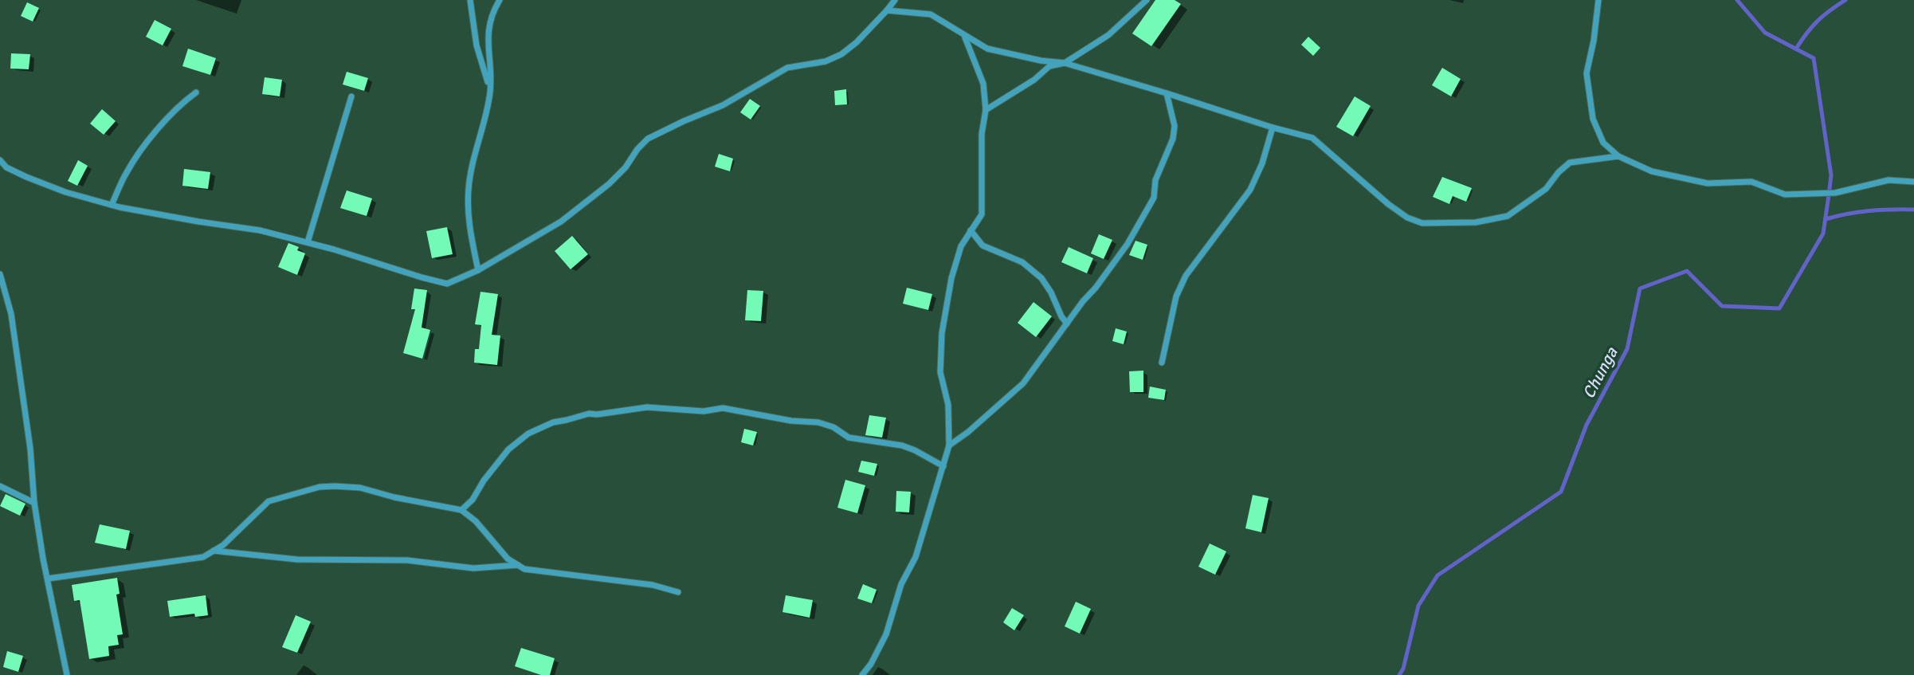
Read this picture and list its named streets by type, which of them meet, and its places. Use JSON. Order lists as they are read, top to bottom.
{
  "water": ["Chunga"]
}
